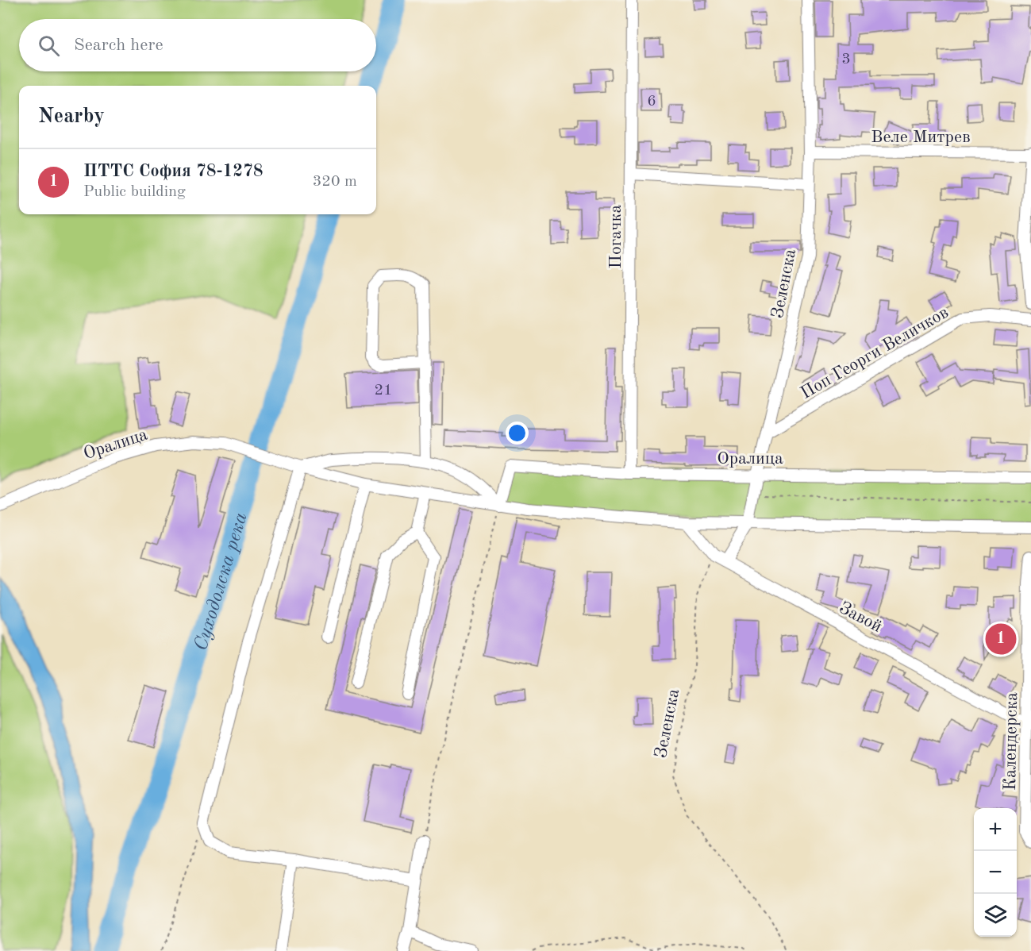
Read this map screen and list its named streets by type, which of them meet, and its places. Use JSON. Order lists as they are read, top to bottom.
{
  "streets": {
    "street": [
      "Веле Митрев",
      "Погачка",
      "Зеленска",
      "Поп Георги Величков",
      "Оралица",
      "Завой",
      "Календерска"
    ]
  },
  "crossings": [
    ["Веле Митрев", "Зеленска"],
    ["Погачка", "Оралица"],
    ["Зеленска", "Поп Георги Величков"],
    ["Зеленска", "Оралица"],
    ["Зеленска", "Завой"],
    ["Завой", "Календерска"]
  ],
  "water": ["Суходолска река"],
  "house_numbers": ["3", "6", "21"],
  "page": {
    "search": "Search here",
    "heading": "Nearby",
    "list": [
      {
        "mark": "1",
        "name": "ПТТС София 78-1278",
        "note": "Public building",
        "value": "320 m"
      }
    ],
    "pins": "1",
    "map_buttons": ["+", "−"]
  }
}
